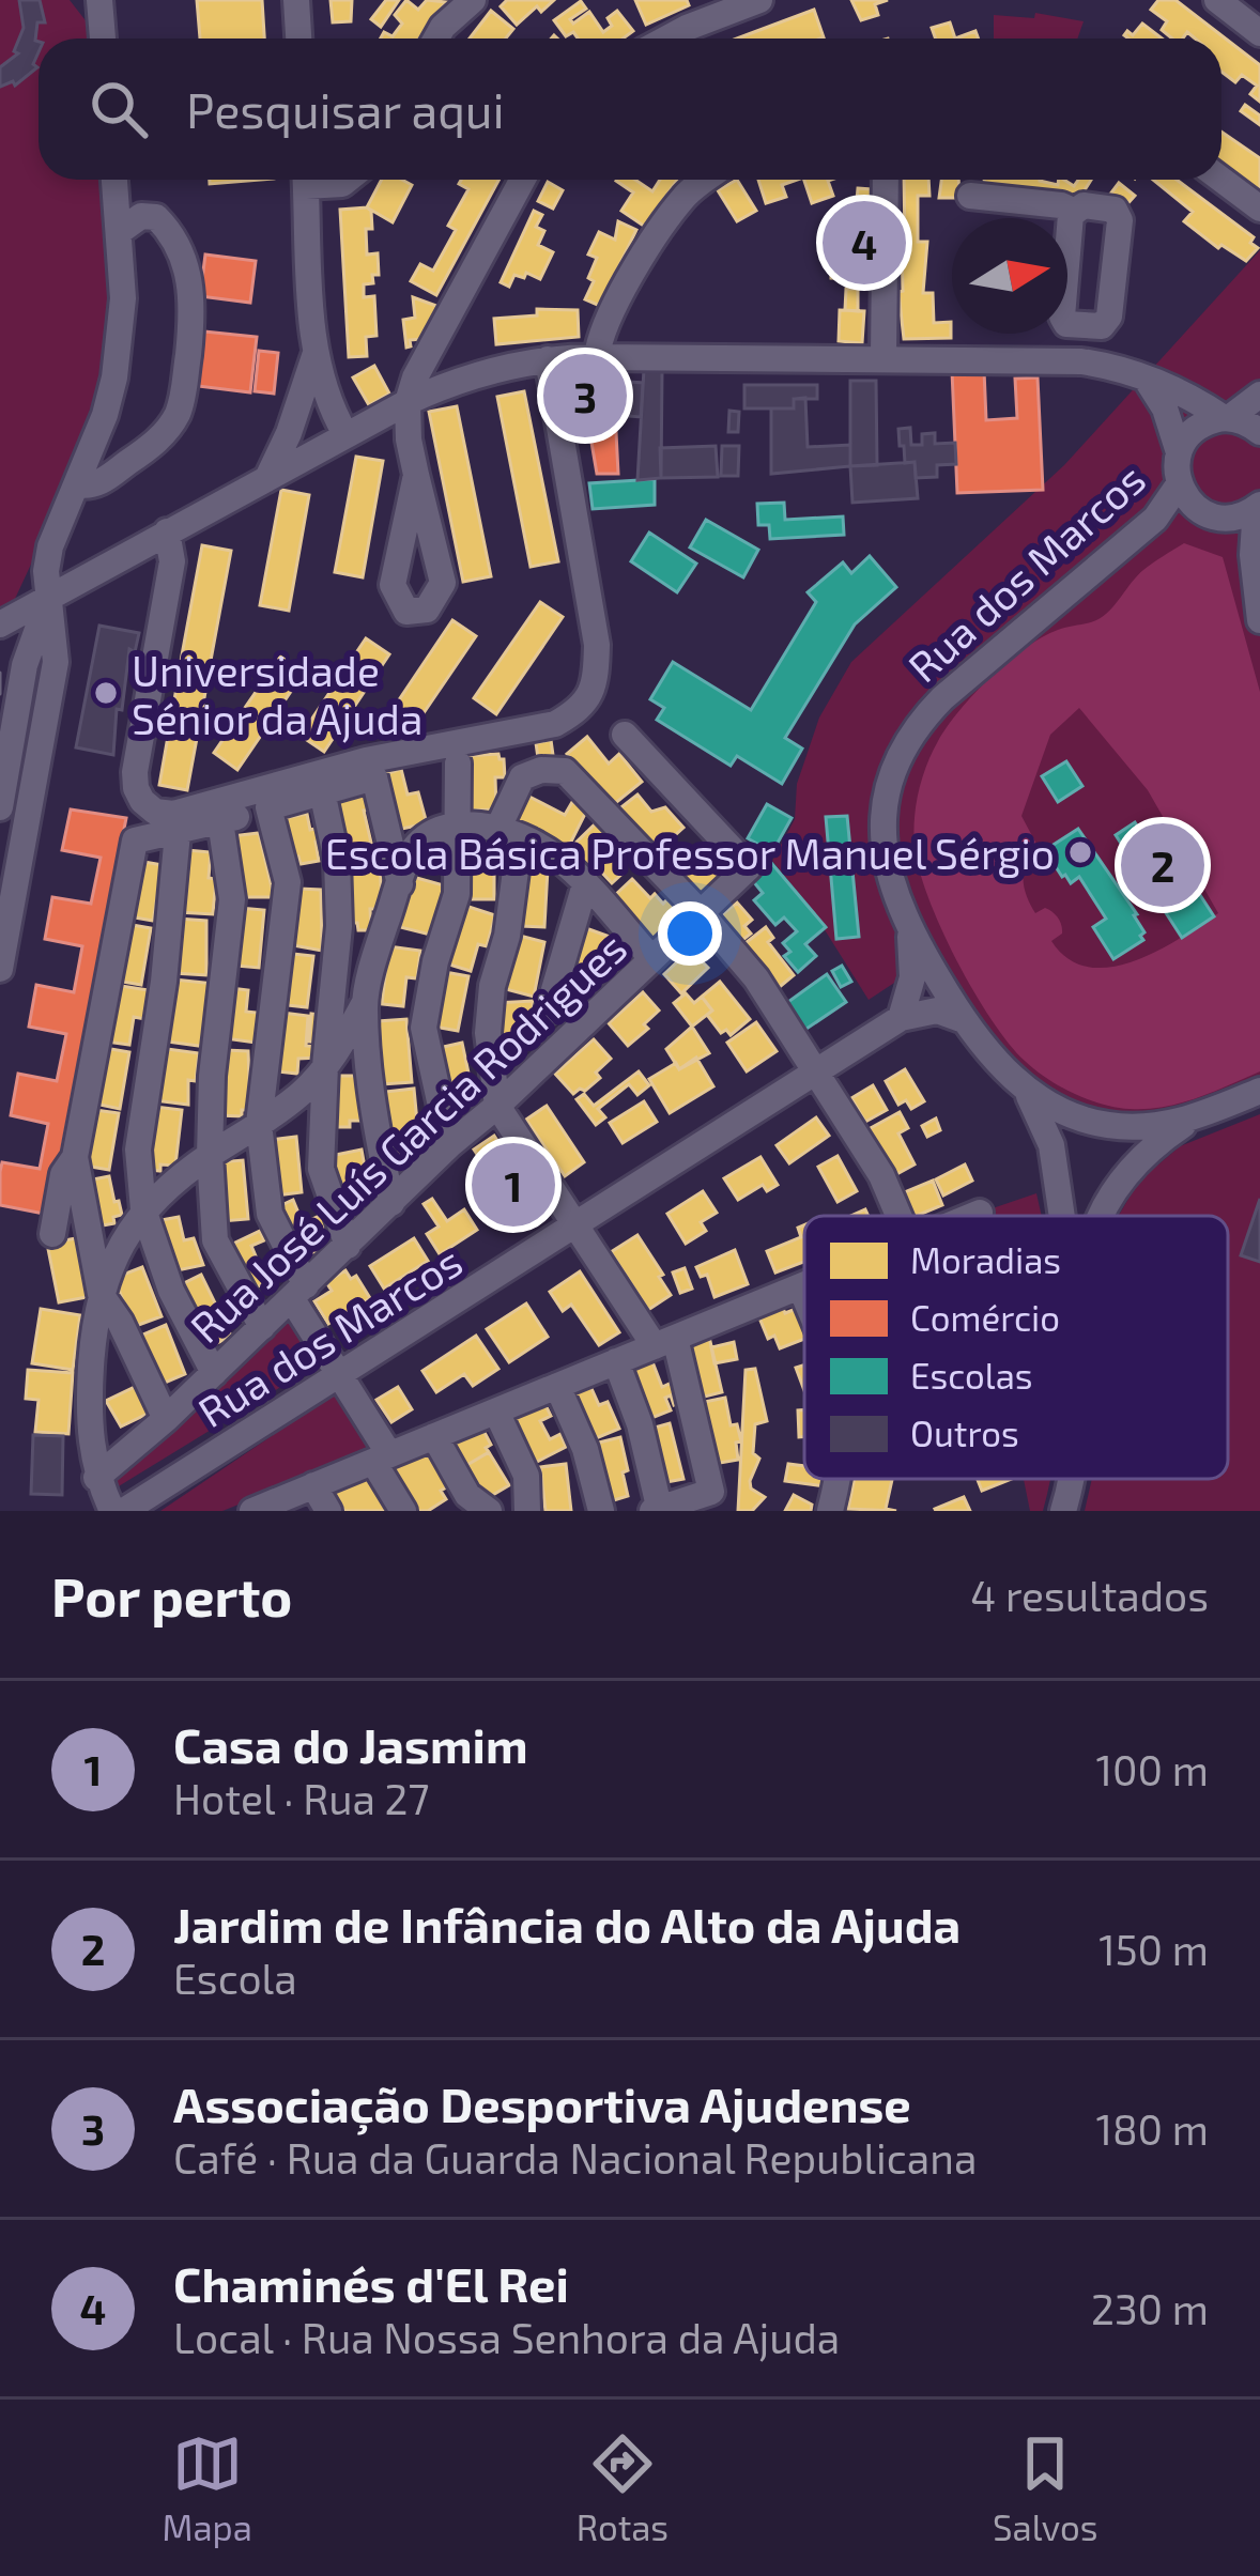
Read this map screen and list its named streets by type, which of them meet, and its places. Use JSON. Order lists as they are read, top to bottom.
{
  "streets": {
    "street": ["Rua dos Marcos", "Rua José Luís Garcia Rodrigues"]
  },
  "places": ["Universidade Sénior da Ajuda", "Escola Básica Professor Manuel Sérgio"],
  "legend": [
    "Moradias",
    "Comércio",
    "Escolas",
    "Outros"
  ],
  "north": "right",
  "page": {
    "search": "Pesquisar aqui",
    "pins": [
      "4",
      "3",
      "2",
      "1"
    ],
    "heading": ["Por perto", "4 resultados"],
    "list": [
      {
        "mark": "1",
        "name": "Casa do Jasmim",
        "note": "Hotel · Rua 27",
        "value": "100 m"
      },
      {
        "mark": "2",
        "name": "Jardim de Infância do Alto da Ajuda",
        "note": "Escola",
        "value": "150 m"
      },
      {
        "mark": "3",
        "name": "Associação Desportiva Ajudense",
        "note": "Café · Rua da Guarda Nacional Republicana",
        "value": "180 m"
      },
      {
        "mark": "4",
        "name": "Chaminés d'El Rei",
        "note": "Local · Rua Nossa Senhora da Ajuda",
        "value": "230 m"
      }
    ],
    "nav": ["Mapa", "Rotas", "Salvos"]
  }
}
